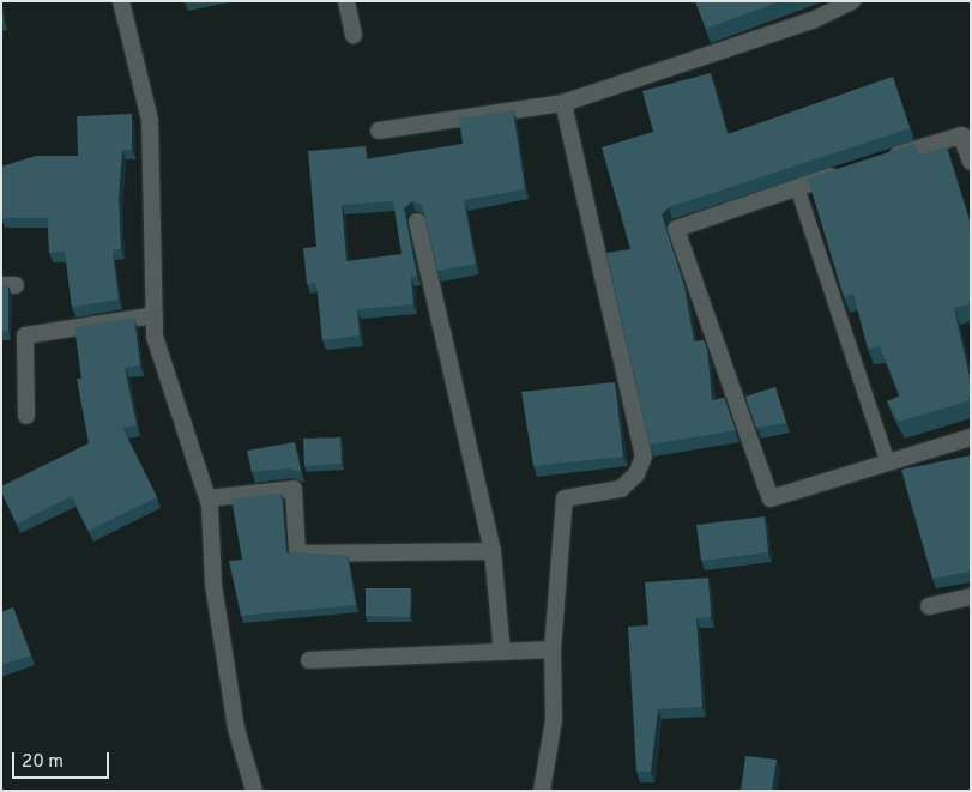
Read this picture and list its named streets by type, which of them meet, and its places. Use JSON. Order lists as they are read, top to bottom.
{
  "scale_bar": "20 m"
}
